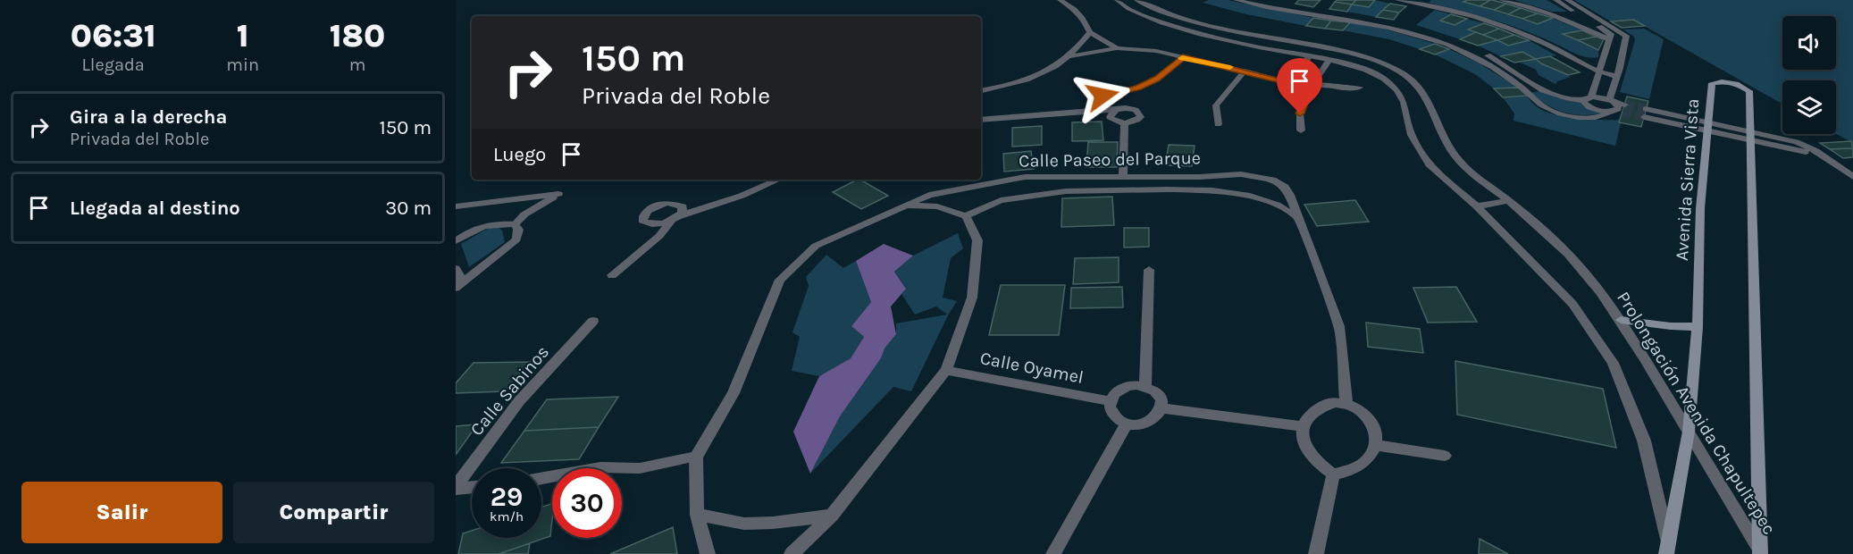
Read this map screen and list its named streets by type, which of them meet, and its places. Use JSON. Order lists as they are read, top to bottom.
{
  "streets": {
    "main road": ["Avenida Sierra Vista"],
    "street": [
      "Calle Paseo del Parque",
      "Calle Oyamel",
      "Calle Sabinos",
      "Prolongación Avenida Chapultepec"
    ]
  },
  "crossings": [
    ["Avenida Sierra Vista", "Prolongación Avenida Chapultepec"]
  ],
  "page": {
    "eta": [
      "06:31",
      "Llegada",
      "1",
      "min",
      "180",
      "m"
    ],
    "turn": ["150 m", "Privada del Roble"],
    "list": [
      {
        "name": "Gira a la derecha",
        "note": "Privada del Roble",
        "value": "150 m"
      },
      {
        "name": "Llegada al destino",
        "value": "30 m"
      }
    ],
    "then": "Luego",
    "speed": "29 km/h",
    "limit": "30",
    "buttons": ["Salir", "Compartir"]
  }
}
